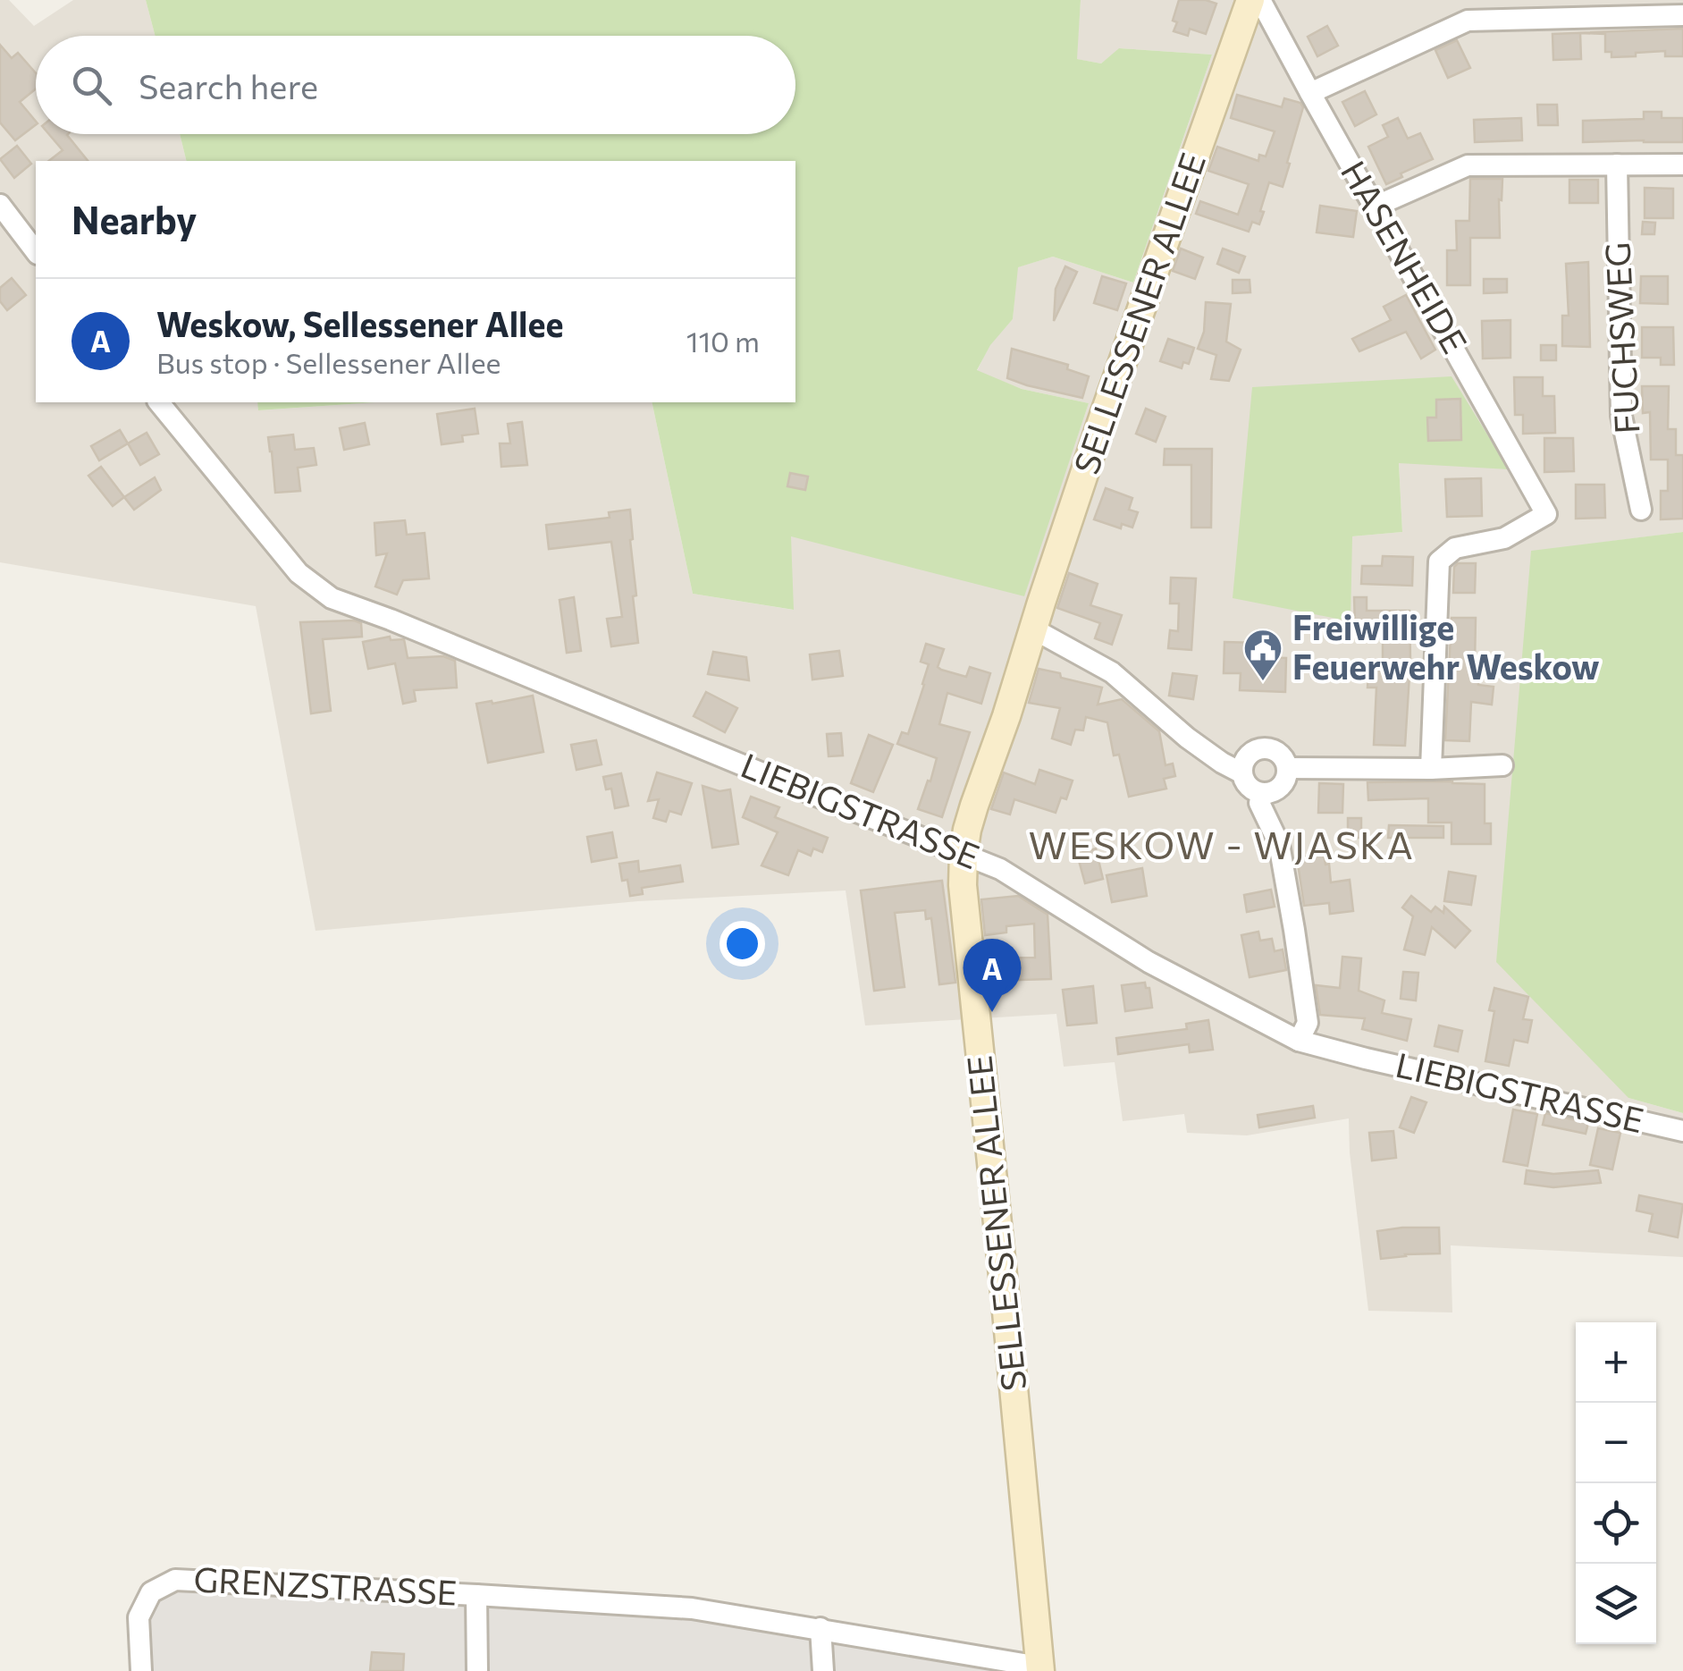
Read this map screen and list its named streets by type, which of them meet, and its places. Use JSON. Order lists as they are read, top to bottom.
{
  "streets": {
    "main road": ["SELLESSENER ALLEE"],
    "street": [
      "HASENHEIDE",
      "FUCHSWEG",
      "LIEBIGSTRASSE",
      "GRENZSTRASSE"
    ]
  },
  "crossings": [
    ["SELLESSENER ALLEE", "LIEBIGSTRASSE"],
    ["SELLESSENER ALLEE", "GRENZSTRASSE"]
  ],
  "districts": ["WESKOW - WJASKA"],
  "places": {
    "public building": ["Freiwillige Feuerwehr Weskow"]
  },
  "page": {
    "search": "Search here",
    "heading": "Nearby",
    "list": [
      {
        "mark": "A",
        "name": "Weskow, Sellessener Allee",
        "note": "Bus stop · Sellessener Allee",
        "value": "110 m"
      }
    ],
    "pins": "A",
    "map_buttons": ["+", "−"]
  }
}
